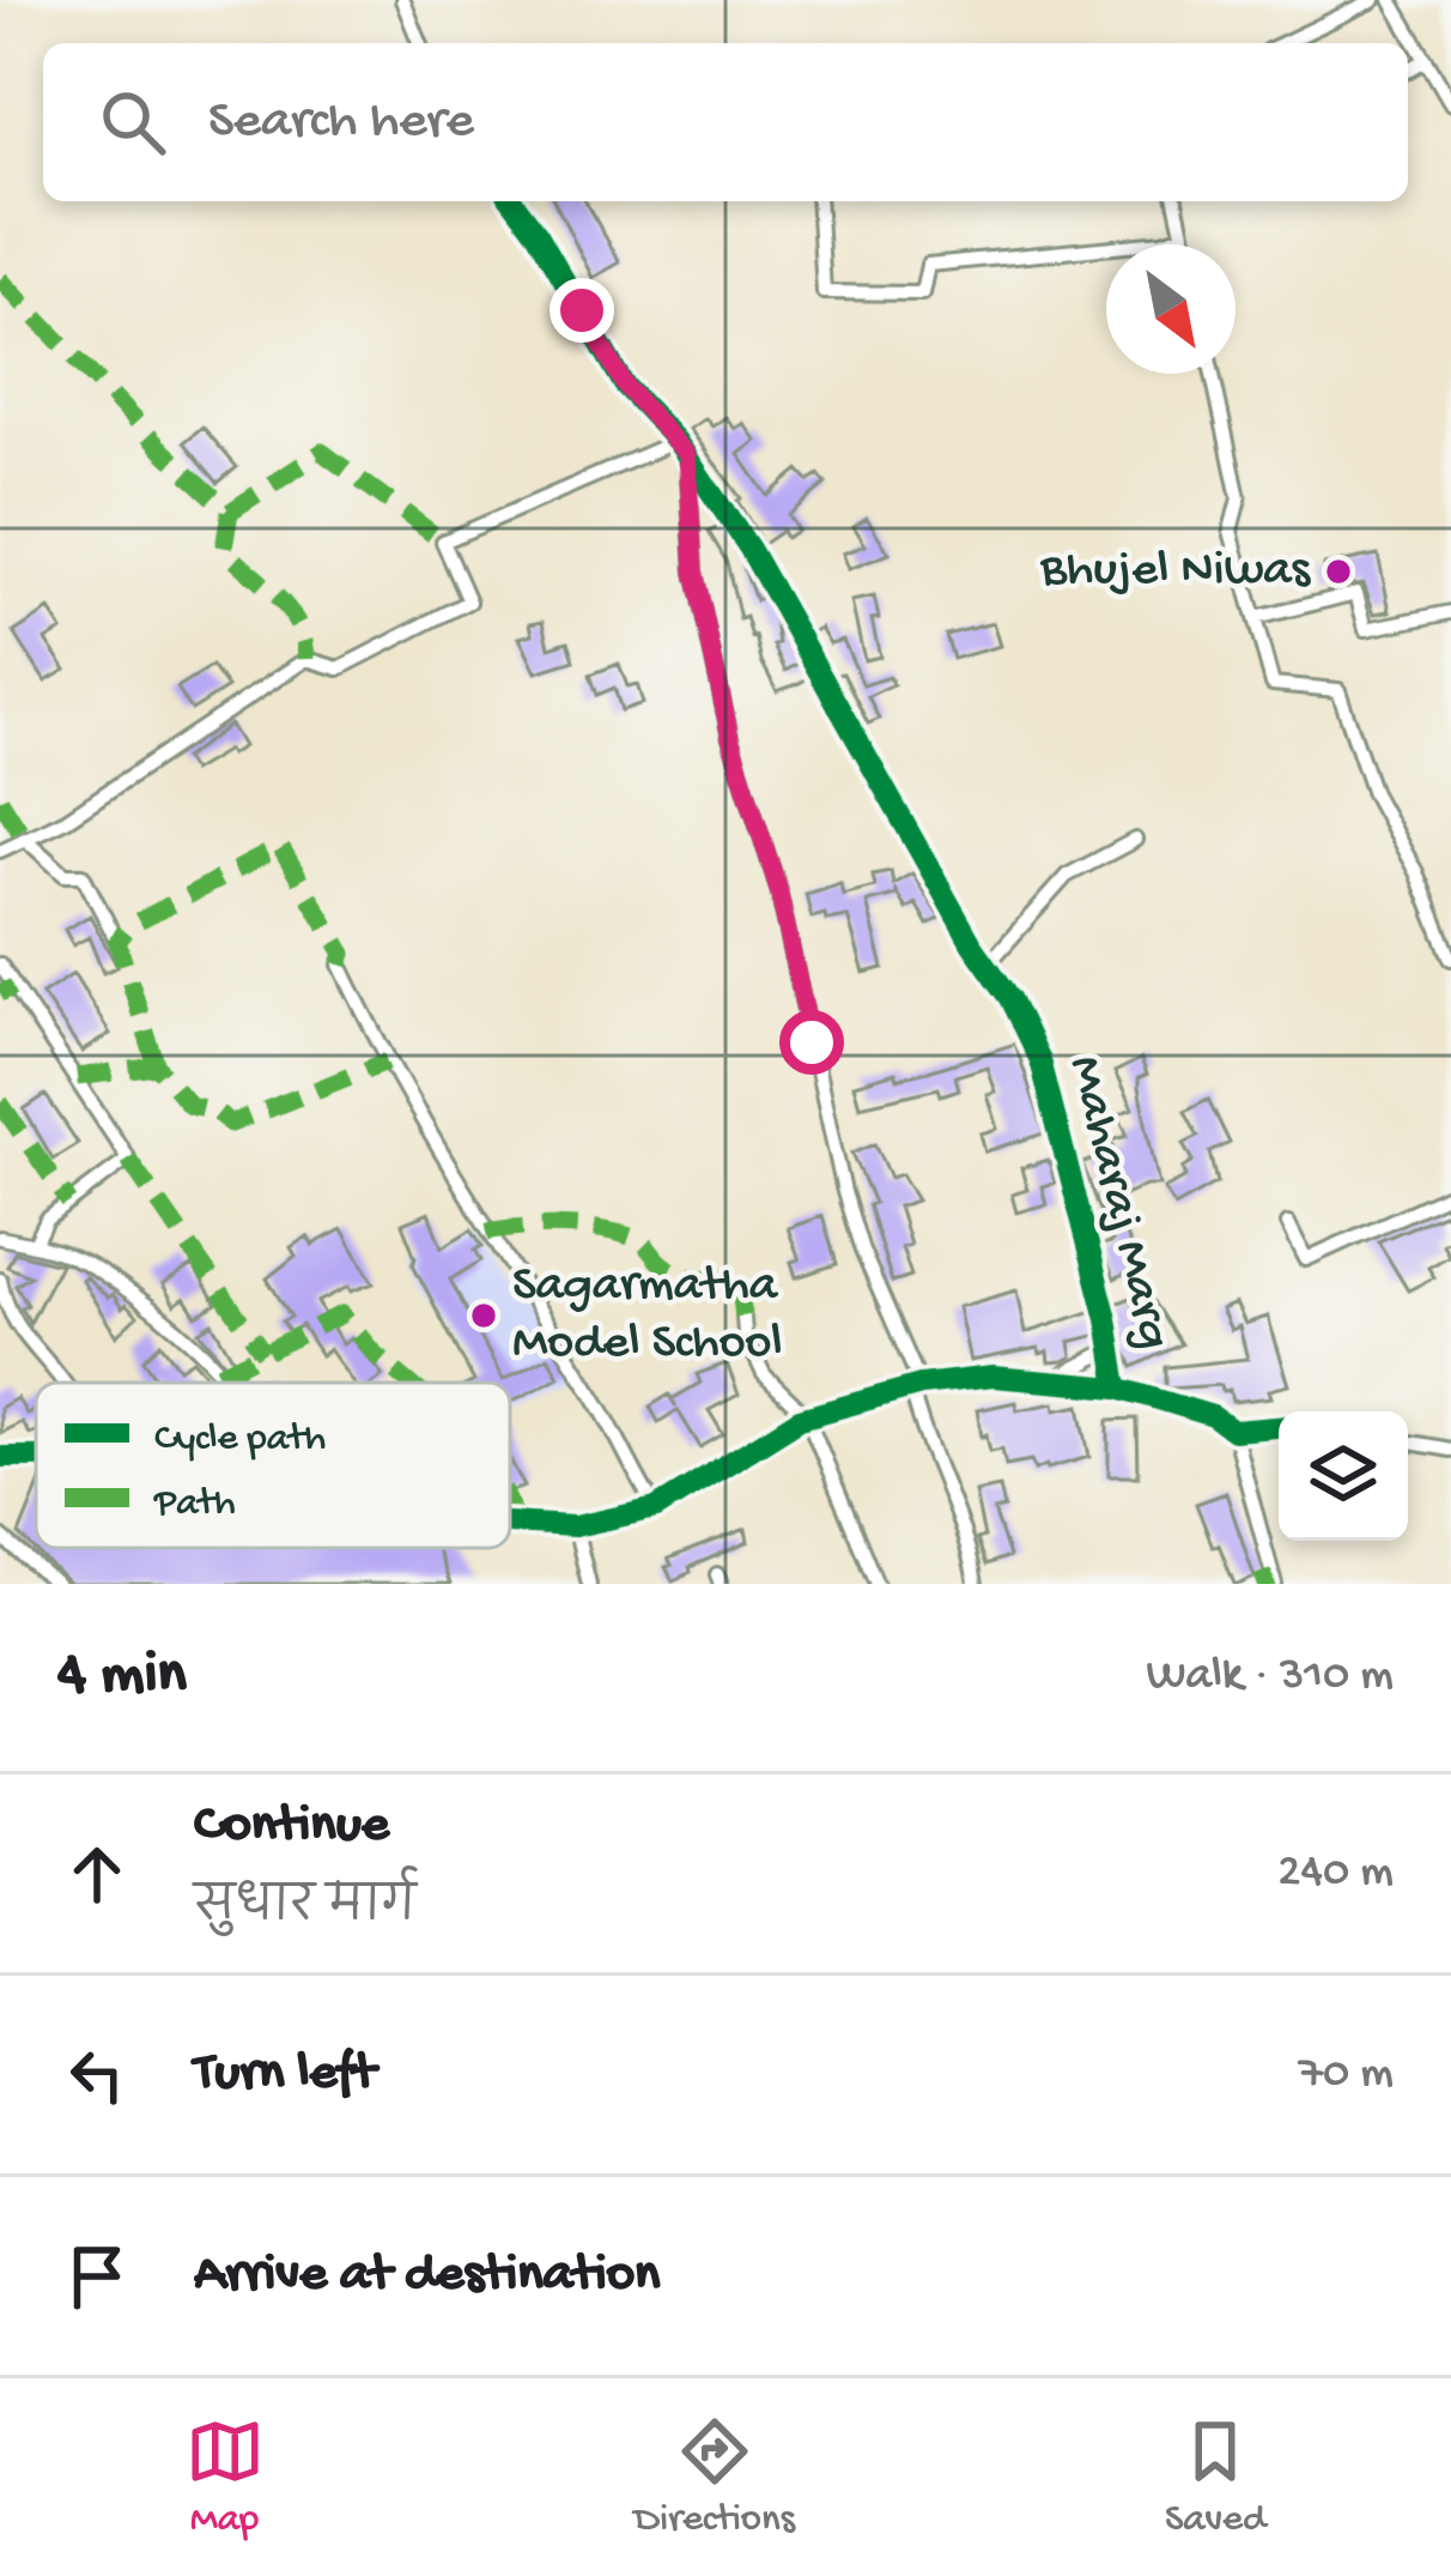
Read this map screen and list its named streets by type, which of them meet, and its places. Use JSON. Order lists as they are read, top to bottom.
{
  "streets": {
    "street": ["Maharaj Marg"]
  },
  "places": ["Bhujel Niwas", "Sagarmatha Model School"],
  "legend": ["Cycle path", "Path"],
  "north": "bottom right",
  "page": {
    "search": "Search here",
    "heading": ["4 min", "Walk · 310 m"],
    "list": [
      ["Continue", "सुधार मार्ग", "240 m"],
      ["Turn left", "70 m"],
      "Arrive at destination"
    ],
    "nav": ["Map", "Directions", "Saved"]
  }
}
